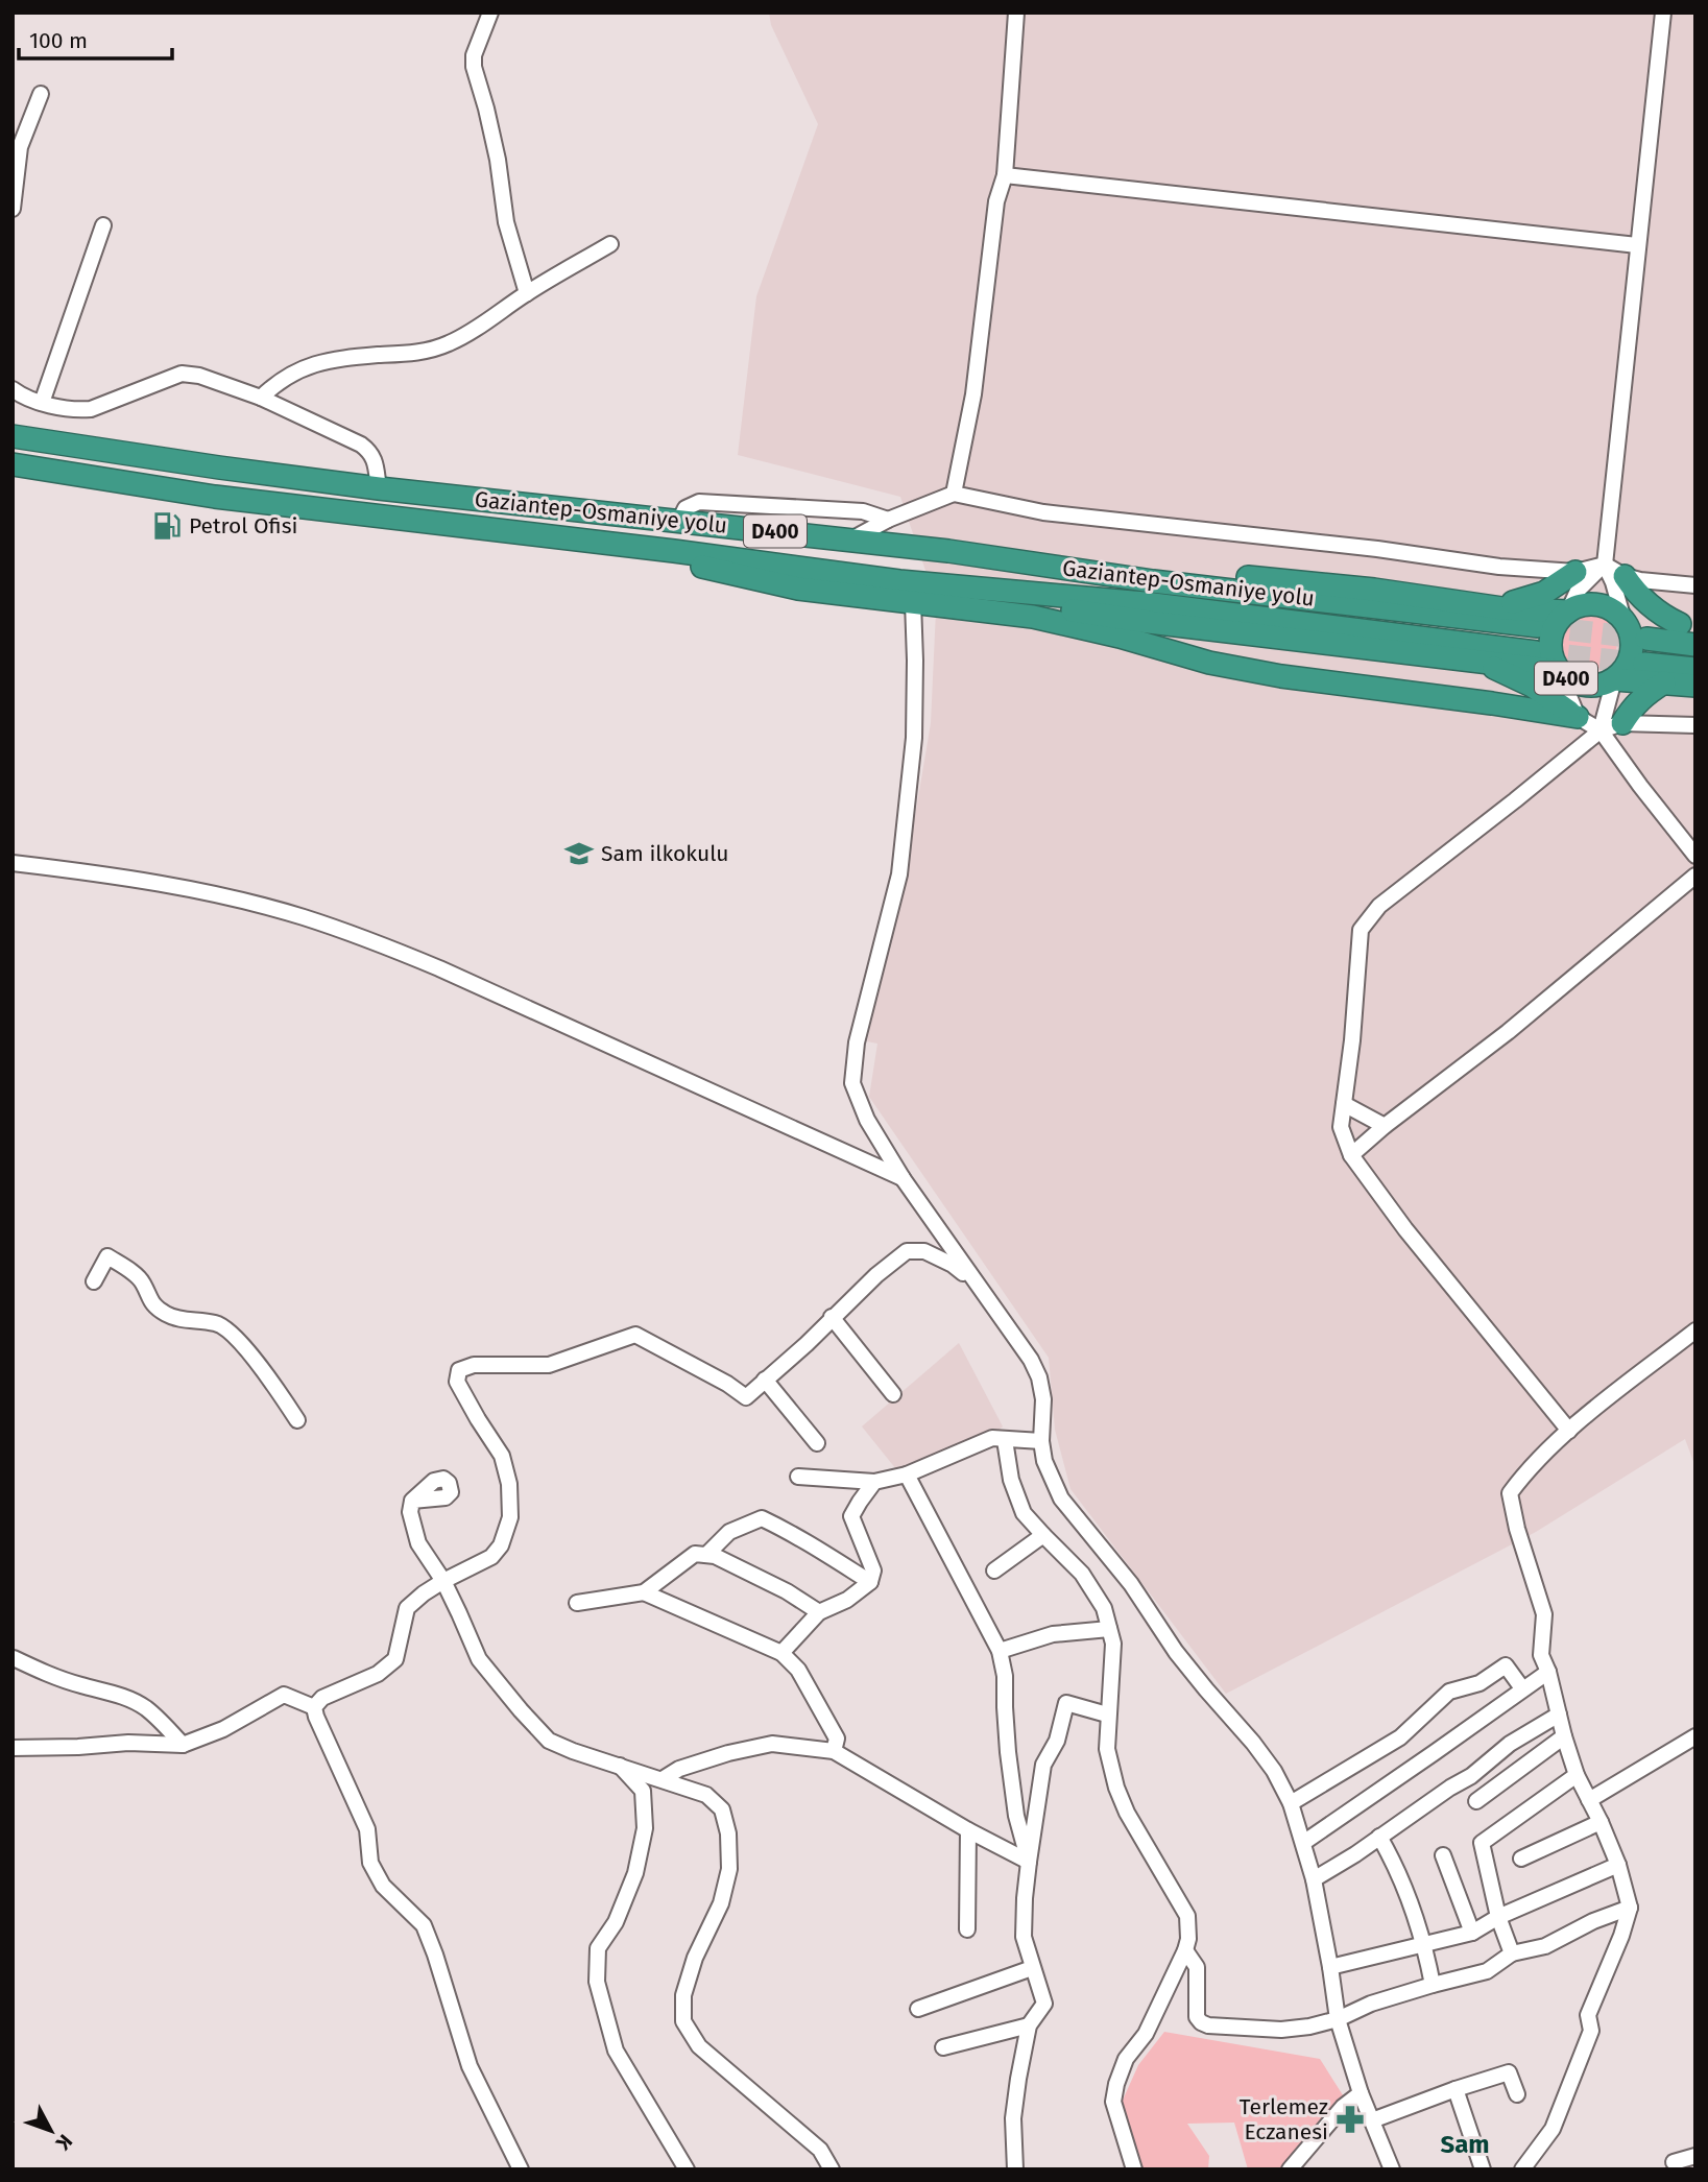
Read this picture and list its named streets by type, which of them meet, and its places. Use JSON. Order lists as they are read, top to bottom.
{
  "streets": {
    "highway": ["Gaziantep-Osmaniye yolu", "D400"]
  },
  "crossings": [
    ["Gaziantep-Osmaniye yolu", "D400"]
  ],
  "districts": ["Sam"],
  "places": {
    "fuel station": ["Petrol Ofisi"],
    "school or university": ["Sam ilkokulu"],
    "pharmacy": ["Terlemez Eczanesi"]
  },
  "scale_bar": "100 m",
  "north": "bottom right"
}
